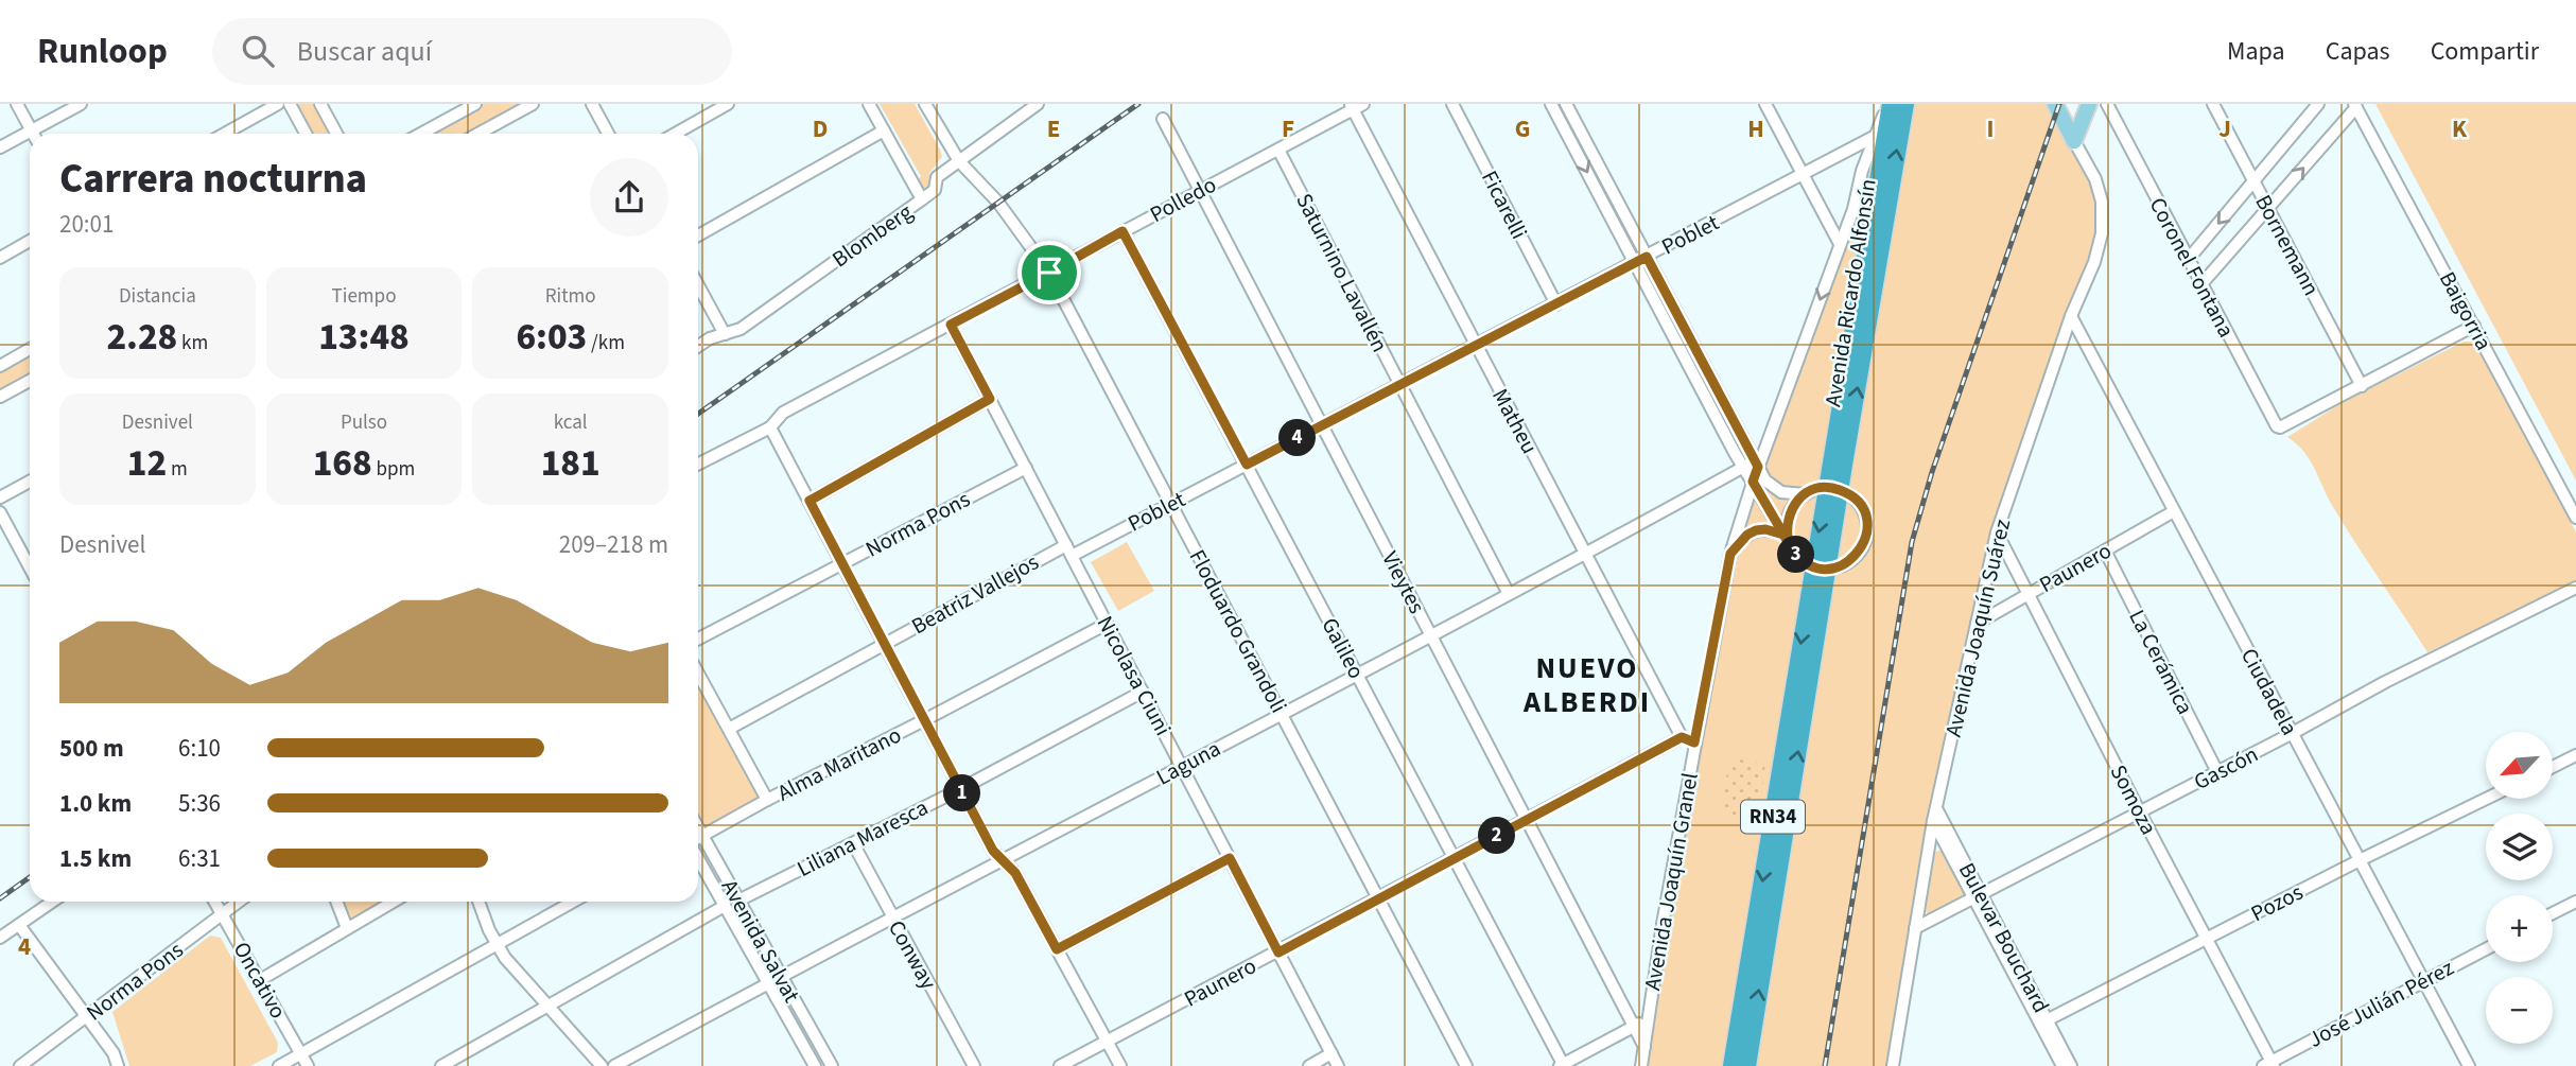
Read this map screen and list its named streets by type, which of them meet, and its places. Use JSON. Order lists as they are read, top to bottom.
{
  "streets": {
    "highway": ["Avenida Ricardo Alfonsín", "RN34"],
    "street": [
      "Polledo",
      "Ficarelli",
      "Poblet",
      "Blomberg",
      "Bornemann",
      "Coronel Fontana",
      "Saturnino Lavallén",
      "Baigorria",
      "Matheu",
      "Norma Pons",
      "Paunero",
      "Vieytes",
      "Beatriz Vallejos",
      "Avenida Joaquín Suárez",
      "Floduardo Grandoli",
      "Galileo",
      "La Cerámica",
      "Nicolasa Ciuni",
      "Ciudadela",
      "Laguna",
      "Alma Maritano",
      "Gascón",
      "Somoza",
      "Liliana Maresca",
      "Avenida Joaquín Granel",
      "Pozos",
      "Bulevar Bouchard",
      "Avenida Salvat",
      "Conway",
      "Oncativo",
      "José Julián Pérez"
    ]
  },
  "crossings": [
    ["Polledo", "Saturnino Lavallén"],
    ["Polledo", "Matheu"],
    ["Polledo", "Vieytes"],
    ["Polledo", "Floduardo Grandoli"],
    ["Polledo", "Galileo"],
    ["Polledo", "Nicolasa Ciuni"],
    ["Ficarelli", "Poblet"],
    ["Poblet", "Saturnino Lavallén"],
    ["Poblet", "Matheu"],
    ["Poblet", "Vieytes"],
    ["Poblet", "Beatriz Vallejos"],
    ["Poblet", "Floduardo Grandoli"],
    ["Poblet", "Galileo"],
    ["Poblet", "Nicolasa Ciuni"],
    ["Poblet", "Avenida Joaquín Granel"],
    ["Blomberg", "Floduardo Grandoli"],
    ["Bornemann", "Coronel Fontana"],
    ["Saturnino Lavallén", "Laguna"],
    ["Avenida Ricardo Alfonsín", "Avenida Joaquín Granel"],
    ["Matheu", "Paunero"],
    ["Matheu", "Laguna"],
    ["Norma Pons", "Nicolasa Ciuni"],
    ["Norma Pons", "Oncativo"],
    ["Paunero", "Vieytes"],
    ["Paunero", "Avenida Joaquín Suárez"],
    ["Paunero", "Floduardo Grandoli"],
    ["Paunero", "Galileo"],
    ["Paunero", "La Cerámica"],
    ["Paunero", "Nicolasa Ciuni"],
    ["Paunero", "Ciudadela"],
    ["Paunero", "Somoza"],
    ["Vieytes", "Laguna"],
    ["Vieytes", "Avenida Joaquín Granel"],
    ["Beatriz Vallejos", "Nicolasa Ciuni"],
    ["Avenida Joaquín Suárez", "Ciudadela"],
    ["Avenida Joaquín Suárez", "Gascón"],
    ["Avenida Joaquín Suárez", "Somoza"],
    ["Avenida Joaquín Suárez", "Bulevar Bouchard"],
    ["Floduardo Grandoli", "Laguna"],
    ["Galileo", "Laguna"],
    ["La Cerámica", "Gascón"],
    ["Nicolasa Ciuni", "Laguna"],
    ["Nicolasa Ciuni", "Alma Maritano"],
    ["Nicolasa Ciuni", "Liliana Maresca"],
    ["Ciudadela", "Gascón"],
    ["Ciudadela", "Pozos"],
    ["Ciudadela", "José Julián Pérez"],
    ["Laguna", "Avenida Joaquín Granel"],
    ["Laguna", "Avenida Salvat"],
    ["Laguna", "Conway"],
    ["Alma Maritano", "Avenida Salvat"],
    ["Gascón", "Somoza"],
    ["Gascón", "Bulevar Bouchard"],
    ["Somoza", "Pozos"],
    ["Somoza", "José Julián Pérez"],
    ["Liliana Maresca", "Avenida Salvat"],
    ["Liliana Maresca", "Conway"],
    ["Pozos", "Bulevar Bouchard"]
  ],
  "districts": ["NUEVO ALBERDI"],
  "north": "bottom left",
  "page": {
    "header": "Runloop",
    "search": "Buscar aquí",
    "nav": ["Mapa", "Capas", "Compartir"],
    "heading": ["Carrera nocturna", "20:01"],
    "stats": [
      ["Distancia", "2.28 km"],
      ["Tiempo", "13:48"],
      ["Ritmo", "6:03 /km"],
      ["Desnivel", "12 m"],
      ["Pulso", "168 bpm"],
      ["kcal", "181"]
    ],
    "pins": [
      "4",
      "3",
      "1",
      "2"
    ],
    "chart": ["Desnivel", "209–218 m"],
    "list": [
      {
        "name": "500 m",
        "note": "6:10"
      },
      {
        "name": "1.0 km",
        "note": "5:36"
      },
      {
        "name": "1.5 km",
        "note": "6:31"
      }
    ],
    "map_buttons": ["+", "−"]
  },
  "grid": {
    "columns": [
      "D",
      "E",
      "F",
      "G",
      "H",
      "I",
      "J",
      "K"
    ],
    "rows": ["4"]
  }
}
